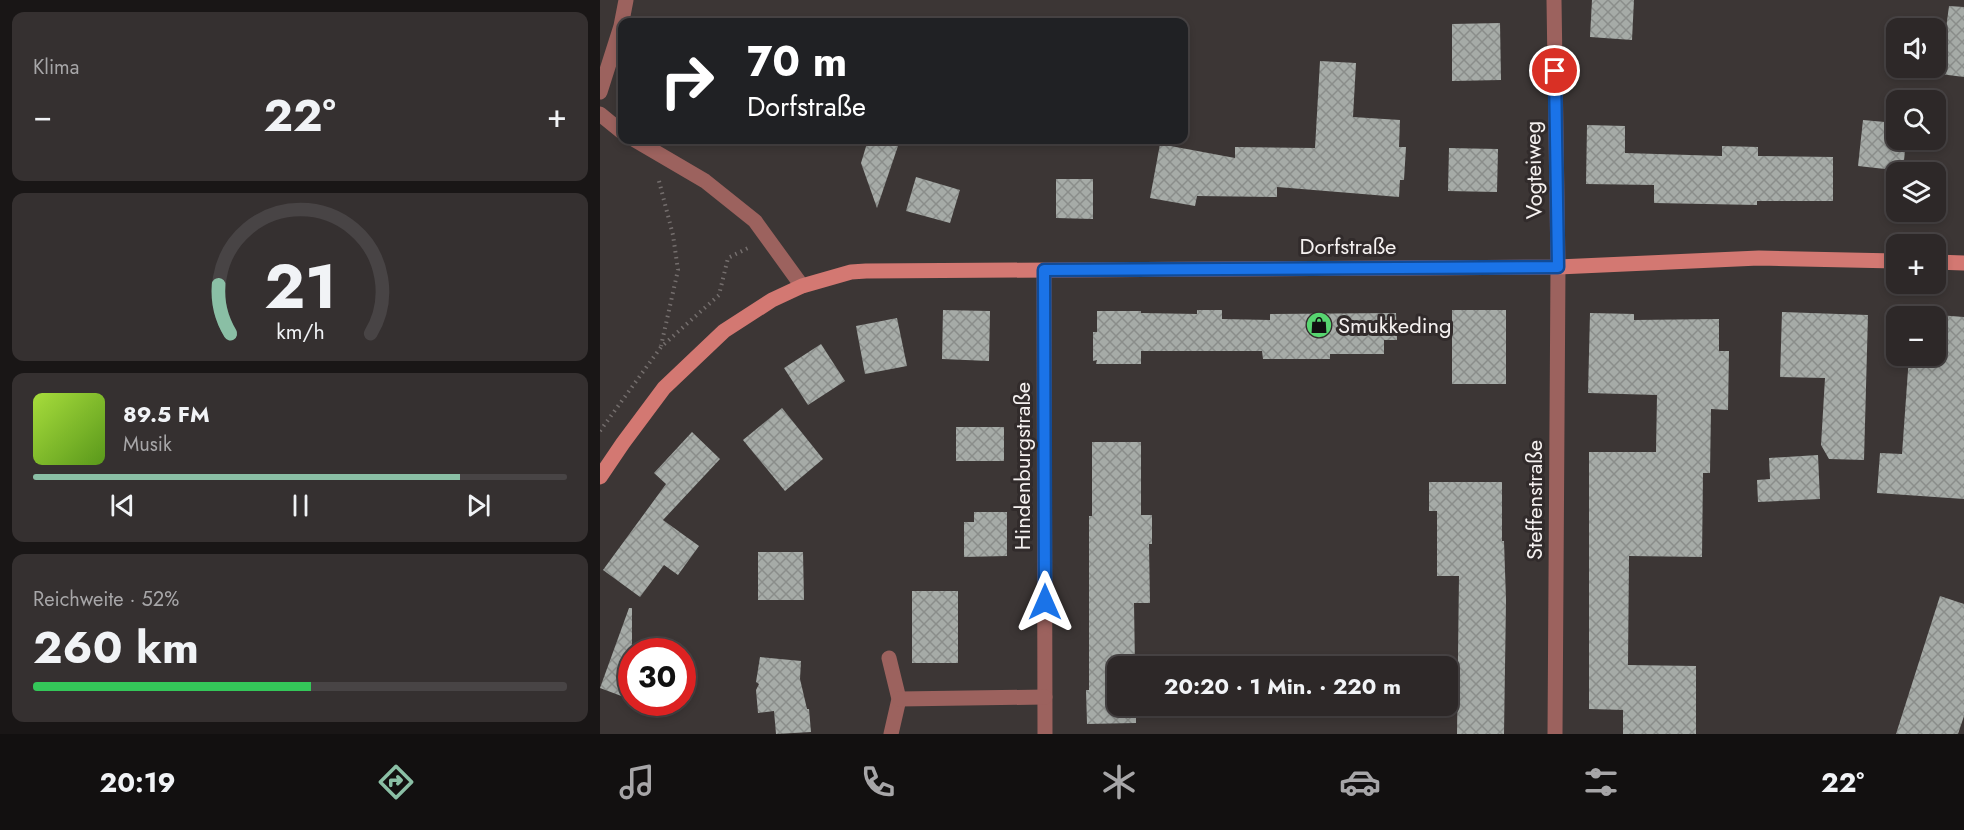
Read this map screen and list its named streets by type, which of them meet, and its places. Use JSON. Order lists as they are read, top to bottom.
{
  "streets": {
    "main road": ["Dorfstraße"],
    "street": ["Vogteiweg", "Hindenburgstraße", "Steffenstraße"]
  },
  "crossings": [
    ["Vogteiweg", "Dorfstraße"],
    ["Vogteiweg", "Steffenstraße"],
    ["Dorfstraße", "Hindenburgstraße"],
    ["Dorfstraße", "Steffenstraße"]
  ],
  "places": {
    "shop": ["Smukkeding"]
  },
  "page": {
    "tile": [
      "Klima",
      ["Reichweite · 52%", "260 km"]
    ],
    "map_buttons": ["+", "−"],
    "turn": ["70 m", "Dorfstraße"],
    "heat": ["−", "22°", "+"],
    "song": ["89.5 FM", "Musik"],
    "limit": "30",
    "trip": "20:20 · 1 Min. · 220 m",
    "tabs": ["20:19", "22°"],
    "gauge": ["21", "km/h"]
  }
}
